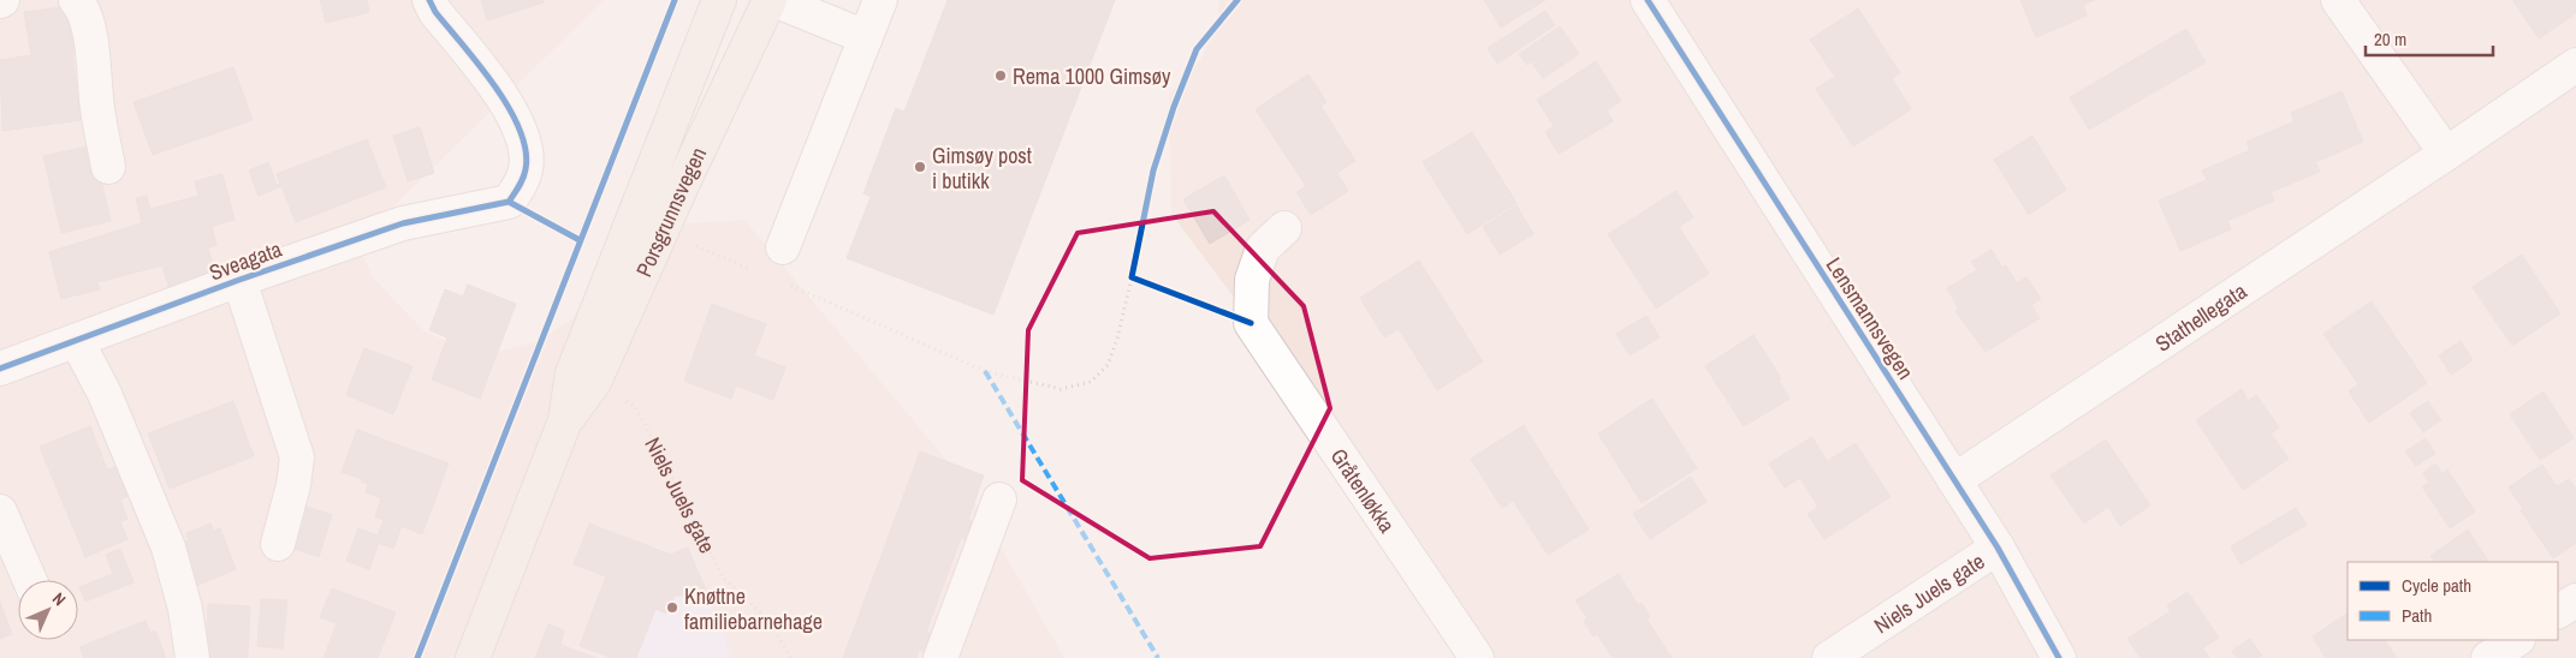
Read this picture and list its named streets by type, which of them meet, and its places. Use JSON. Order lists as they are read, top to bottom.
{
  "streets": {
    "main road": ["Porsgrunnsvegen"],
    "street": [
      "Sveagata",
      "Stathellegata",
      "Lensmannsvegen",
      "Gråtenløkka",
      "Niels Juels gate"
    ]
  },
  "crossings": [
    ["Stathellegata", "Lensmannsvegen"],
    ["Lensmannsvegen", "Niels Juels gate"]
  ],
  "places": ["Rema 1000 Gimsøy", "Gimsøy post i butikk", "Knøttne familiebarnehage"],
  "legend": ["Cycle path", "Path"],
  "scale_bar": "20 m",
  "north": "top right"
}
